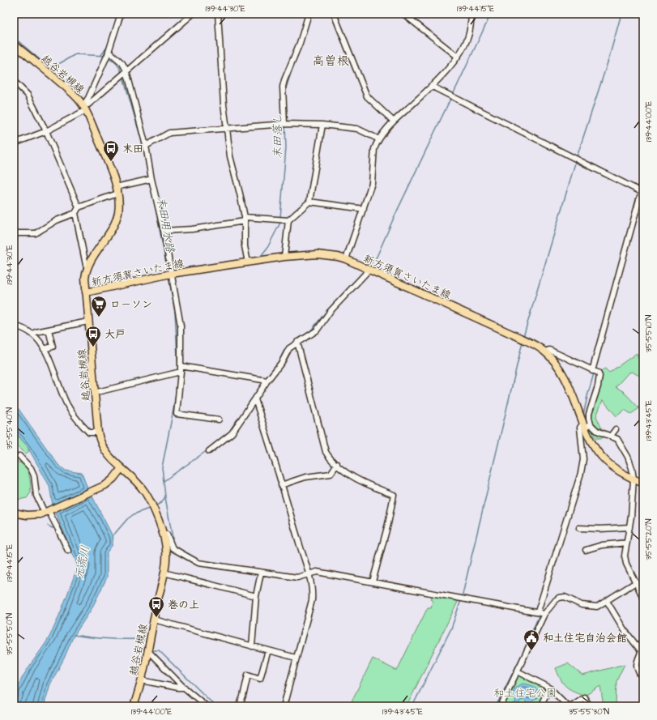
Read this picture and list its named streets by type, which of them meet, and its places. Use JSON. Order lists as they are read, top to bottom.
{
  "streets": {
    "main road": ["越谷岩槻線", "新方須賀さいたま線"]
  },
  "crossings": [
    ["越谷岩槻線", "新方須賀さいたま線"]
  ],
  "districts": ["高曽根"],
  "water": ["末田落し", "末田用水路", "元荒川"],
  "parks": ["和土住宅公園"],
  "places": {
    "bus stop": ["末田", "大戸", "巻の上"],
    "supermarket": ["ローソン"],
    "public building": ["和土住宅自治会館"]
  },
  "coordinates": [
    "139°44'30\"E",
    "139°44'15\"E",
    "139°44'00\"E",
    "35°55'10\"N",
    "139°43'45\"E",
    "35°55'40\"N",
    "35°55'20\"N",
    "35°55'50\"N",
    "35°55'30\"N"
  ]
}
